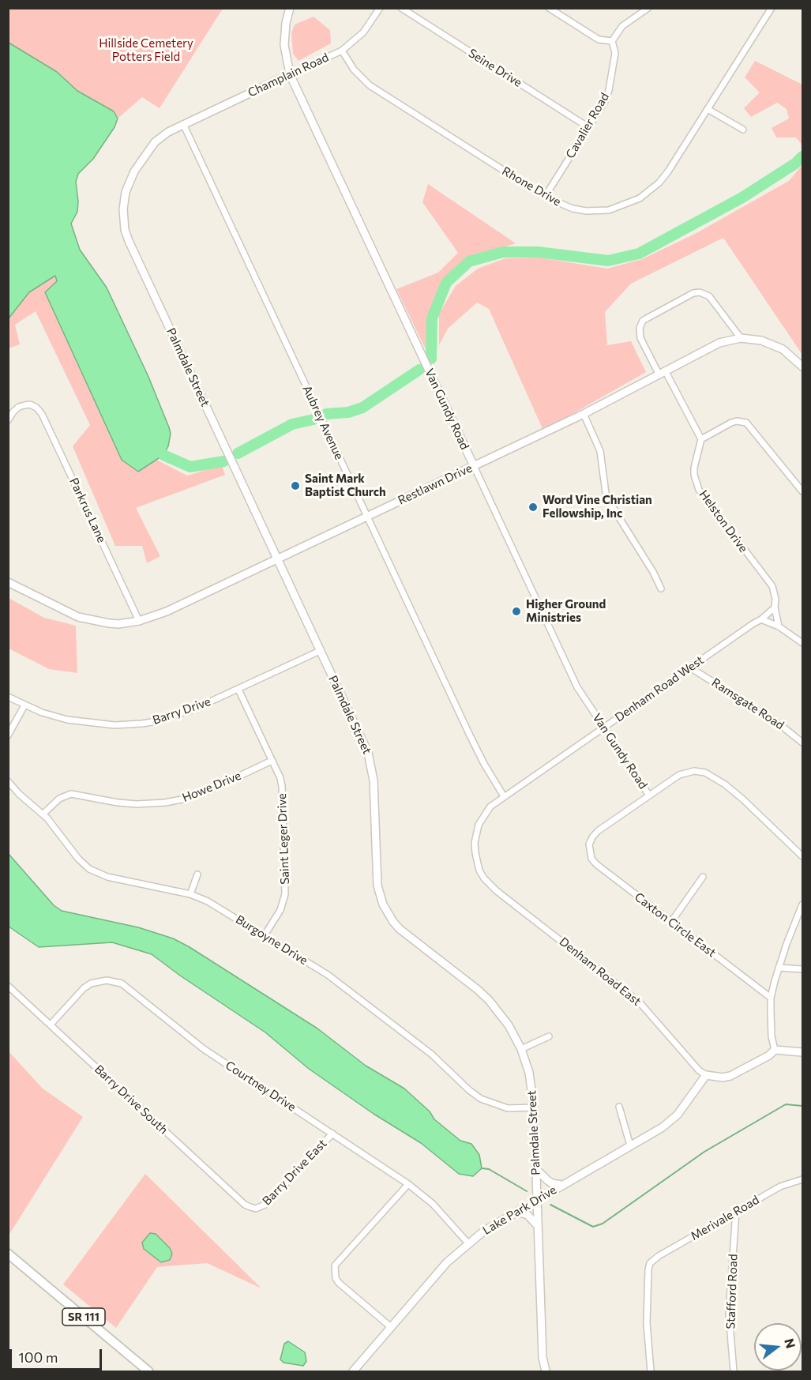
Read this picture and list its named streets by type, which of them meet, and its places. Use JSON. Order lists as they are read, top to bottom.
{
  "streets": {
    "main road": ["SR 111"],
    "street": [
      "Seine Drive",
      "Champlain Road",
      "Cavalier Road",
      "Rhone Drive",
      "Palmdale Street",
      "Van Gundy Road",
      "Aubrey Avenue",
      "Restlawn Drive",
      "Parkrus Lane",
      "Helston Drive",
      "Denham Road West",
      "Ramsgate Road",
      "Barry Drive",
      "Howe Drive",
      "Saint Leger Drive",
      "Caxton Circle East",
      "Burgoyne Drive",
      "Denham Road East",
      "Courtney Drive",
      "Barry Drive South",
      "Barry Drive East",
      "Lake Park Drive",
      "Merivale Road",
      "Stafford Road"
    ]
  },
  "crossings": [
    ["Seine Drive", "Cavalier Road"],
    ["Champlain Road", "Rhone Drive"],
    ["Champlain Road", "Palmdale Street"],
    ["Champlain Road", "Van Gundy Road"],
    ["Champlain Road", "Aubrey Avenue"],
    ["Cavalier Road", "Rhone Drive"],
    ["Palmdale Street", "Aubrey Avenue"],
    ["Palmdale Street", "Restlawn Drive"],
    ["Palmdale Street", "Barry Drive"],
    ["Palmdale Street", "Burgoyne Drive"],
    ["Palmdale Street", "Lake Park Drive"],
    ["Van Gundy Road", "Restlawn Drive"],
    ["Van Gundy Road", "Denham Road West"],
    ["Van Gundy Road", "Caxton Circle East"],
    ["Aubrey Avenue", "Restlawn Drive"],
    ["Aubrey Avenue", "Denham Road West"],
    ["Restlawn Drive", "Parkrus Lane"],
    ["Denham Road West", "Ramsgate Road"],
    ["Denham Road West", "Denham Road East"],
    ["Barry Drive", "Saint Leger Drive"],
    ["Howe Drive", "Saint Leger Drive"],
    ["Howe Drive", "Burgoyne Drive"],
    ["Saint Leger Drive", "Burgoyne Drive"],
    ["Denham Road East", "Lake Park Drive"],
    ["Courtney Drive", "Barry Drive South"],
    ["Courtney Drive", "Barry Drive East"],
    ["Courtney Drive", "Lake Park Drive"],
    ["Barry Drive South", "Barry Drive East"],
    ["Merivale Road", "Stafford Road"]
  ],
  "parks": ["Hillside Cemetery Potters Field"],
  "places": ["Saint Mark Baptist Church", "Word Vine Christian Fellowship, Inc", "Higher Ground Ministries"],
  "scale_bar": "100 m",
  "north": "right"
}
